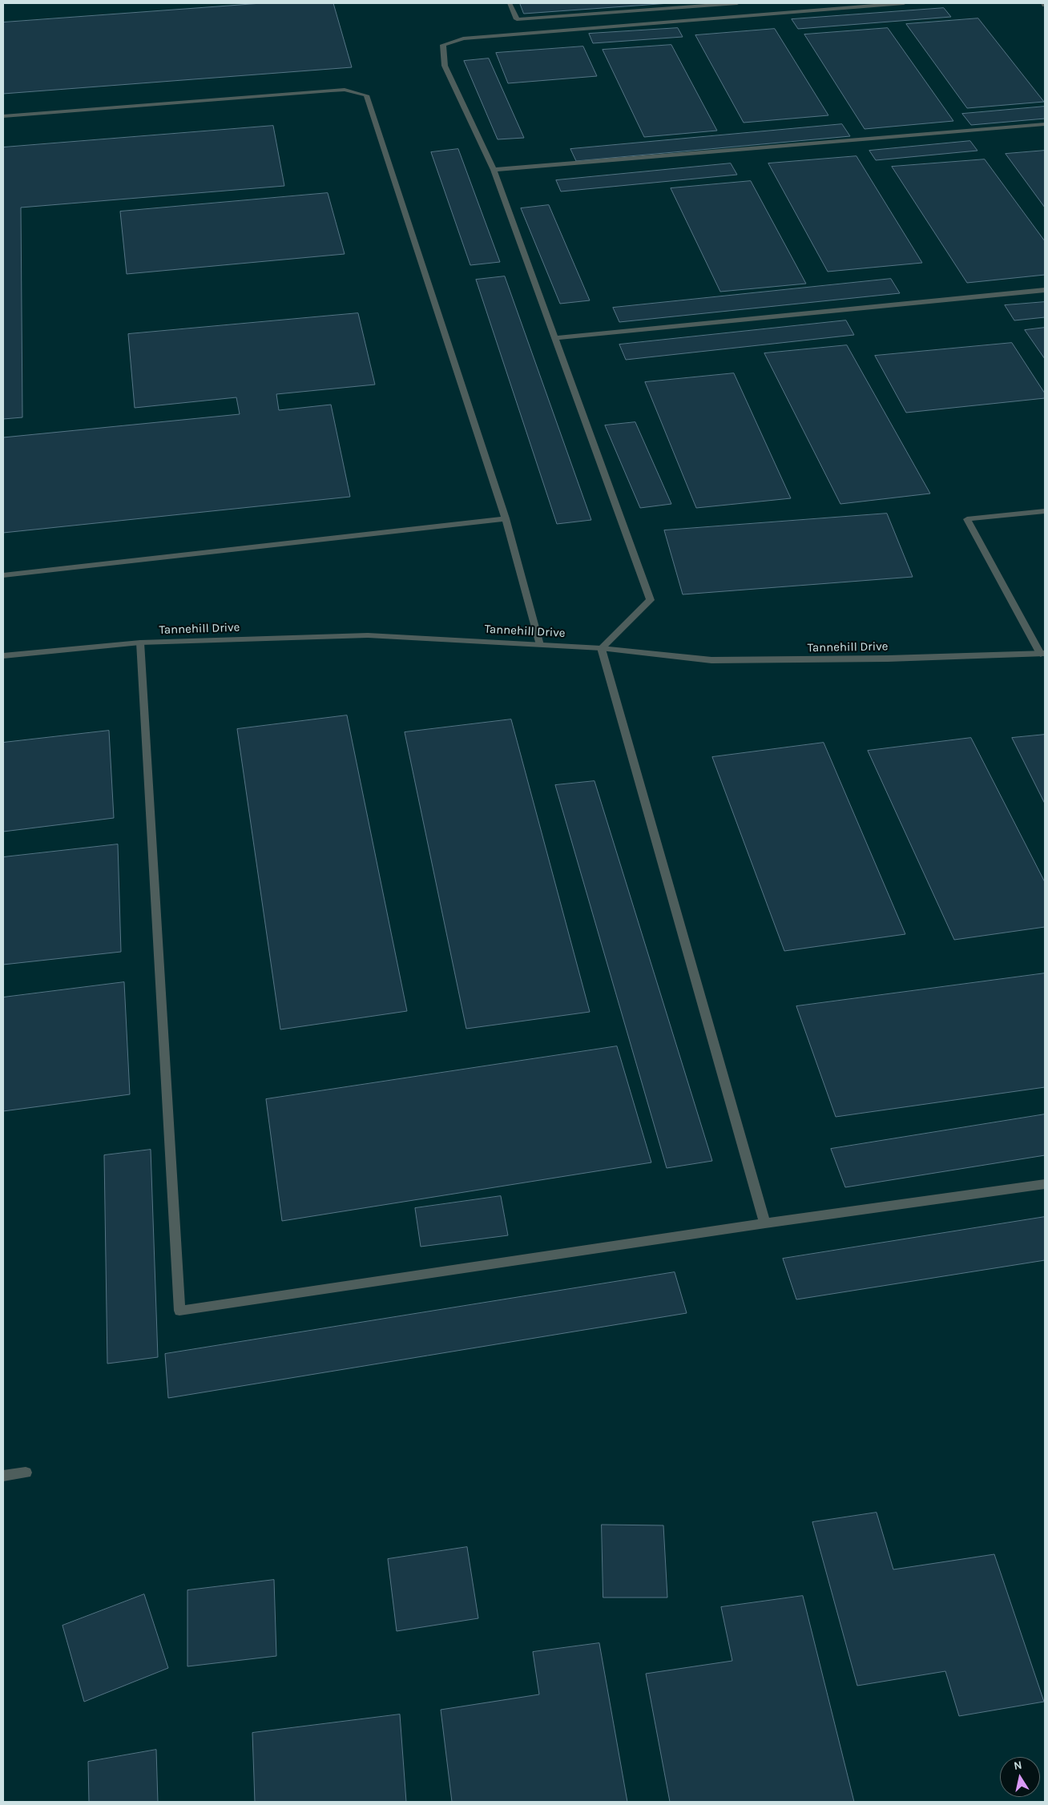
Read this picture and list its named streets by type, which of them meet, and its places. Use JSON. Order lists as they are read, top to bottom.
{
  "streets": {
    "street": ["Tannehill Drive"]
  },
  "north": "top"
}
